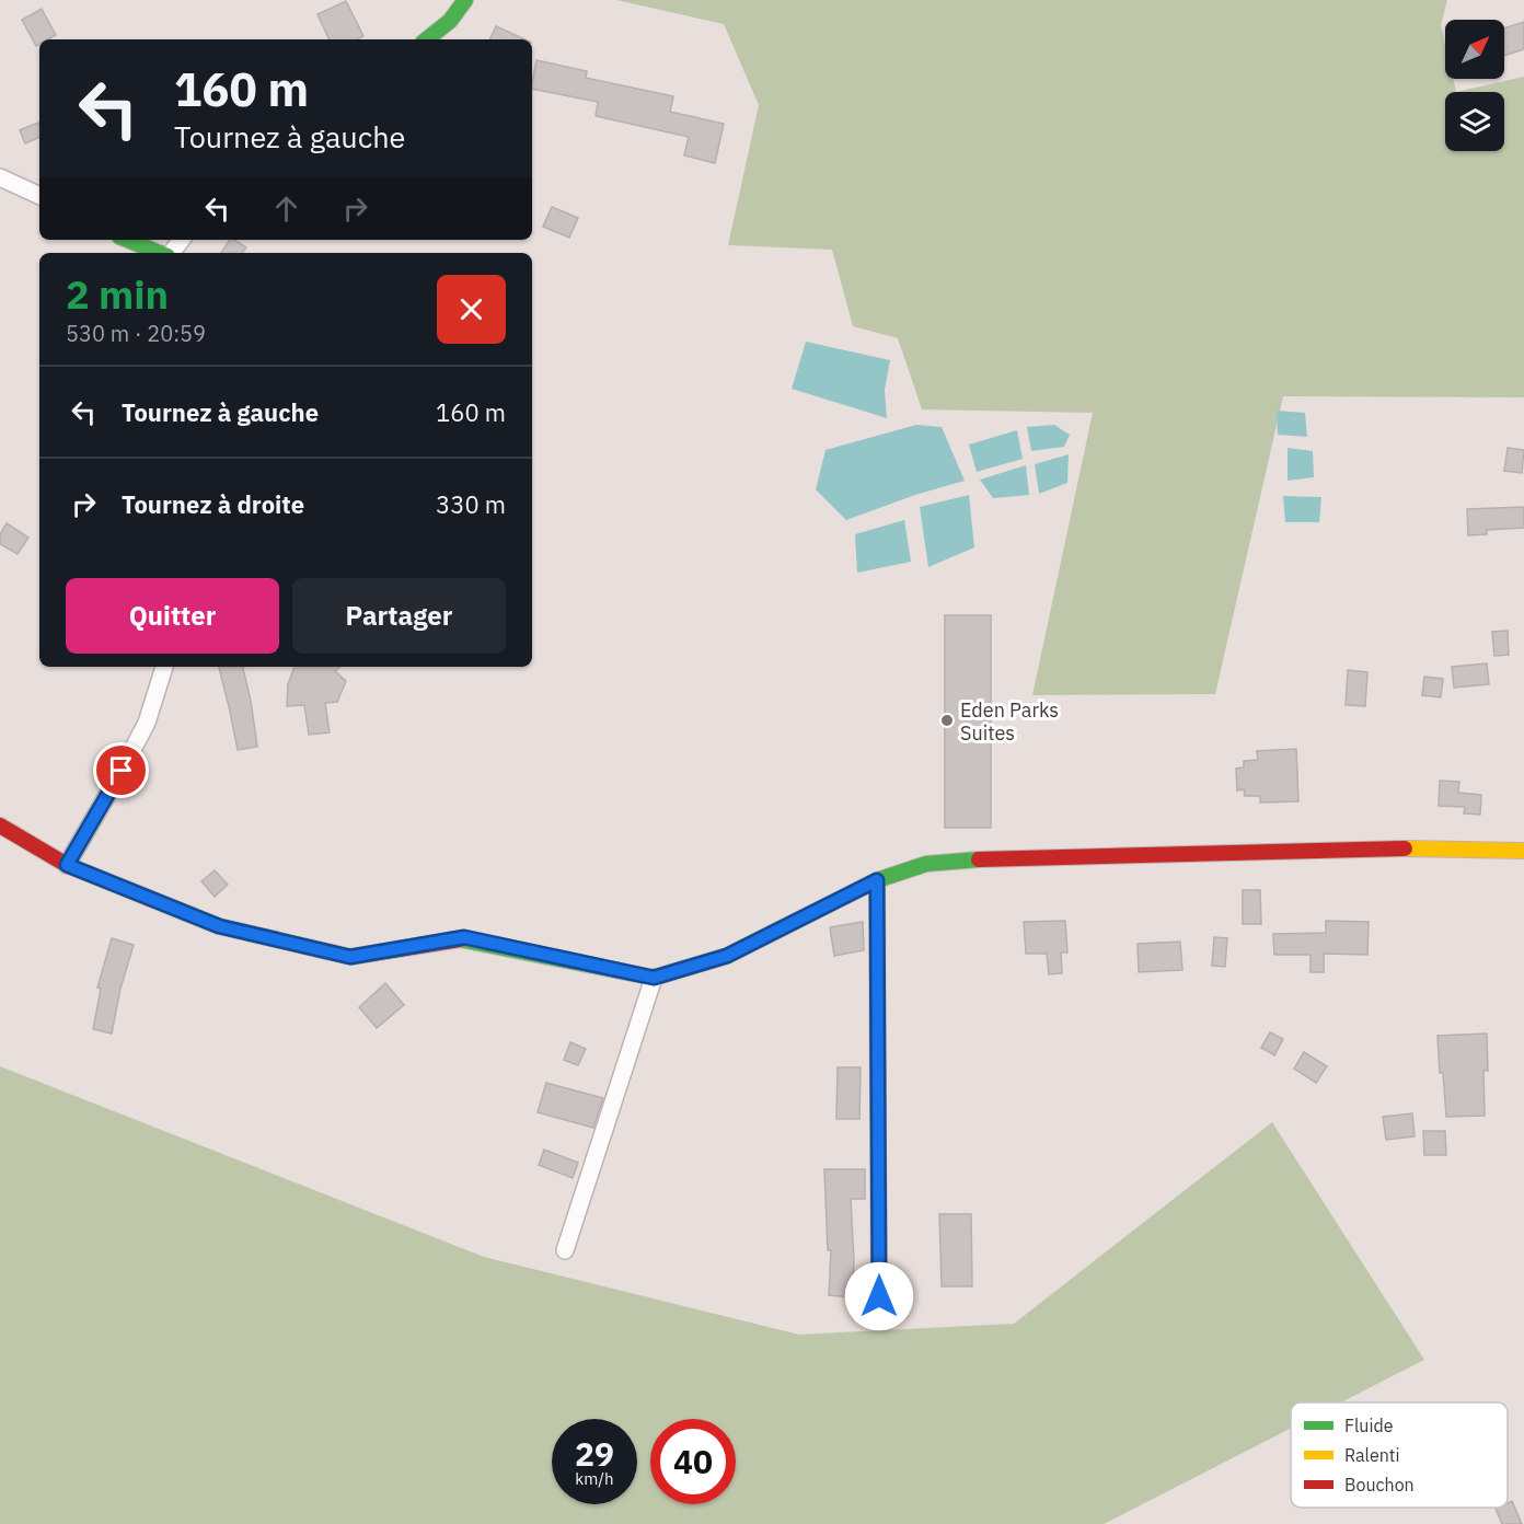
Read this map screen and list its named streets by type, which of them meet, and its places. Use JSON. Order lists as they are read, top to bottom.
{
  "places": ["Eden Parks Suites"],
  "legend": ["Fluide", "Ralenti", "Bouchon"],
  "north": "top right",
  "page": {
    "turn": ["160 m", "Tournez à gauche"],
    "heading": ["2 min", "530 m · 20:59"],
    "list": [
      {
        "name": "Tournez à gauche",
        "value": "160 m"
      },
      {
        "name": "Tournez à droite",
        "value": "330 m"
      }
    ],
    "buttons": ["Quitter", "Partager"],
    "speed": "29 km/h",
    "limit": "40"
  }
}
